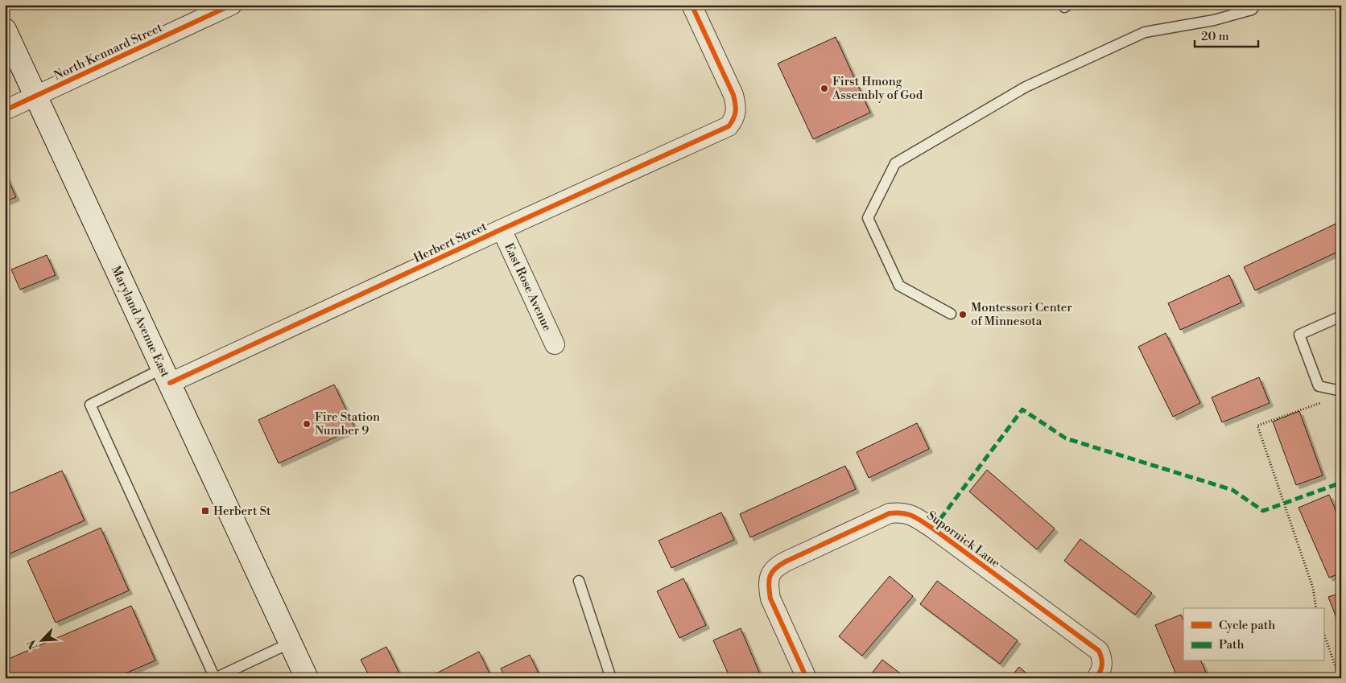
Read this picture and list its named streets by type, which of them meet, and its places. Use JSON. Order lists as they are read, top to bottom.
{
  "streets": {
    "main road": ["Maryland Avenue East"],
    "street": [
      "North Kennard Street",
      "Herbert Street",
      "East Rose Avenue",
      "Supornick Lane"
    ]
  },
  "crossings": [
    ["North Kennard Street", "Maryland Avenue East"],
    ["Herbert Street", "East Rose Avenue"],
    ["Herbert Street", "Maryland Avenue East"]
  ],
  "places": {
    "other": ["First Hmong Assembly of God", "Montessori Center of Minnesota", "Fire Station Number 9"],
    "transit": ["Herbert St"]
  },
  "legend": ["Cycle path", "Path"],
  "scale_bar": "20 m",
  "north": "bottom left"
}
